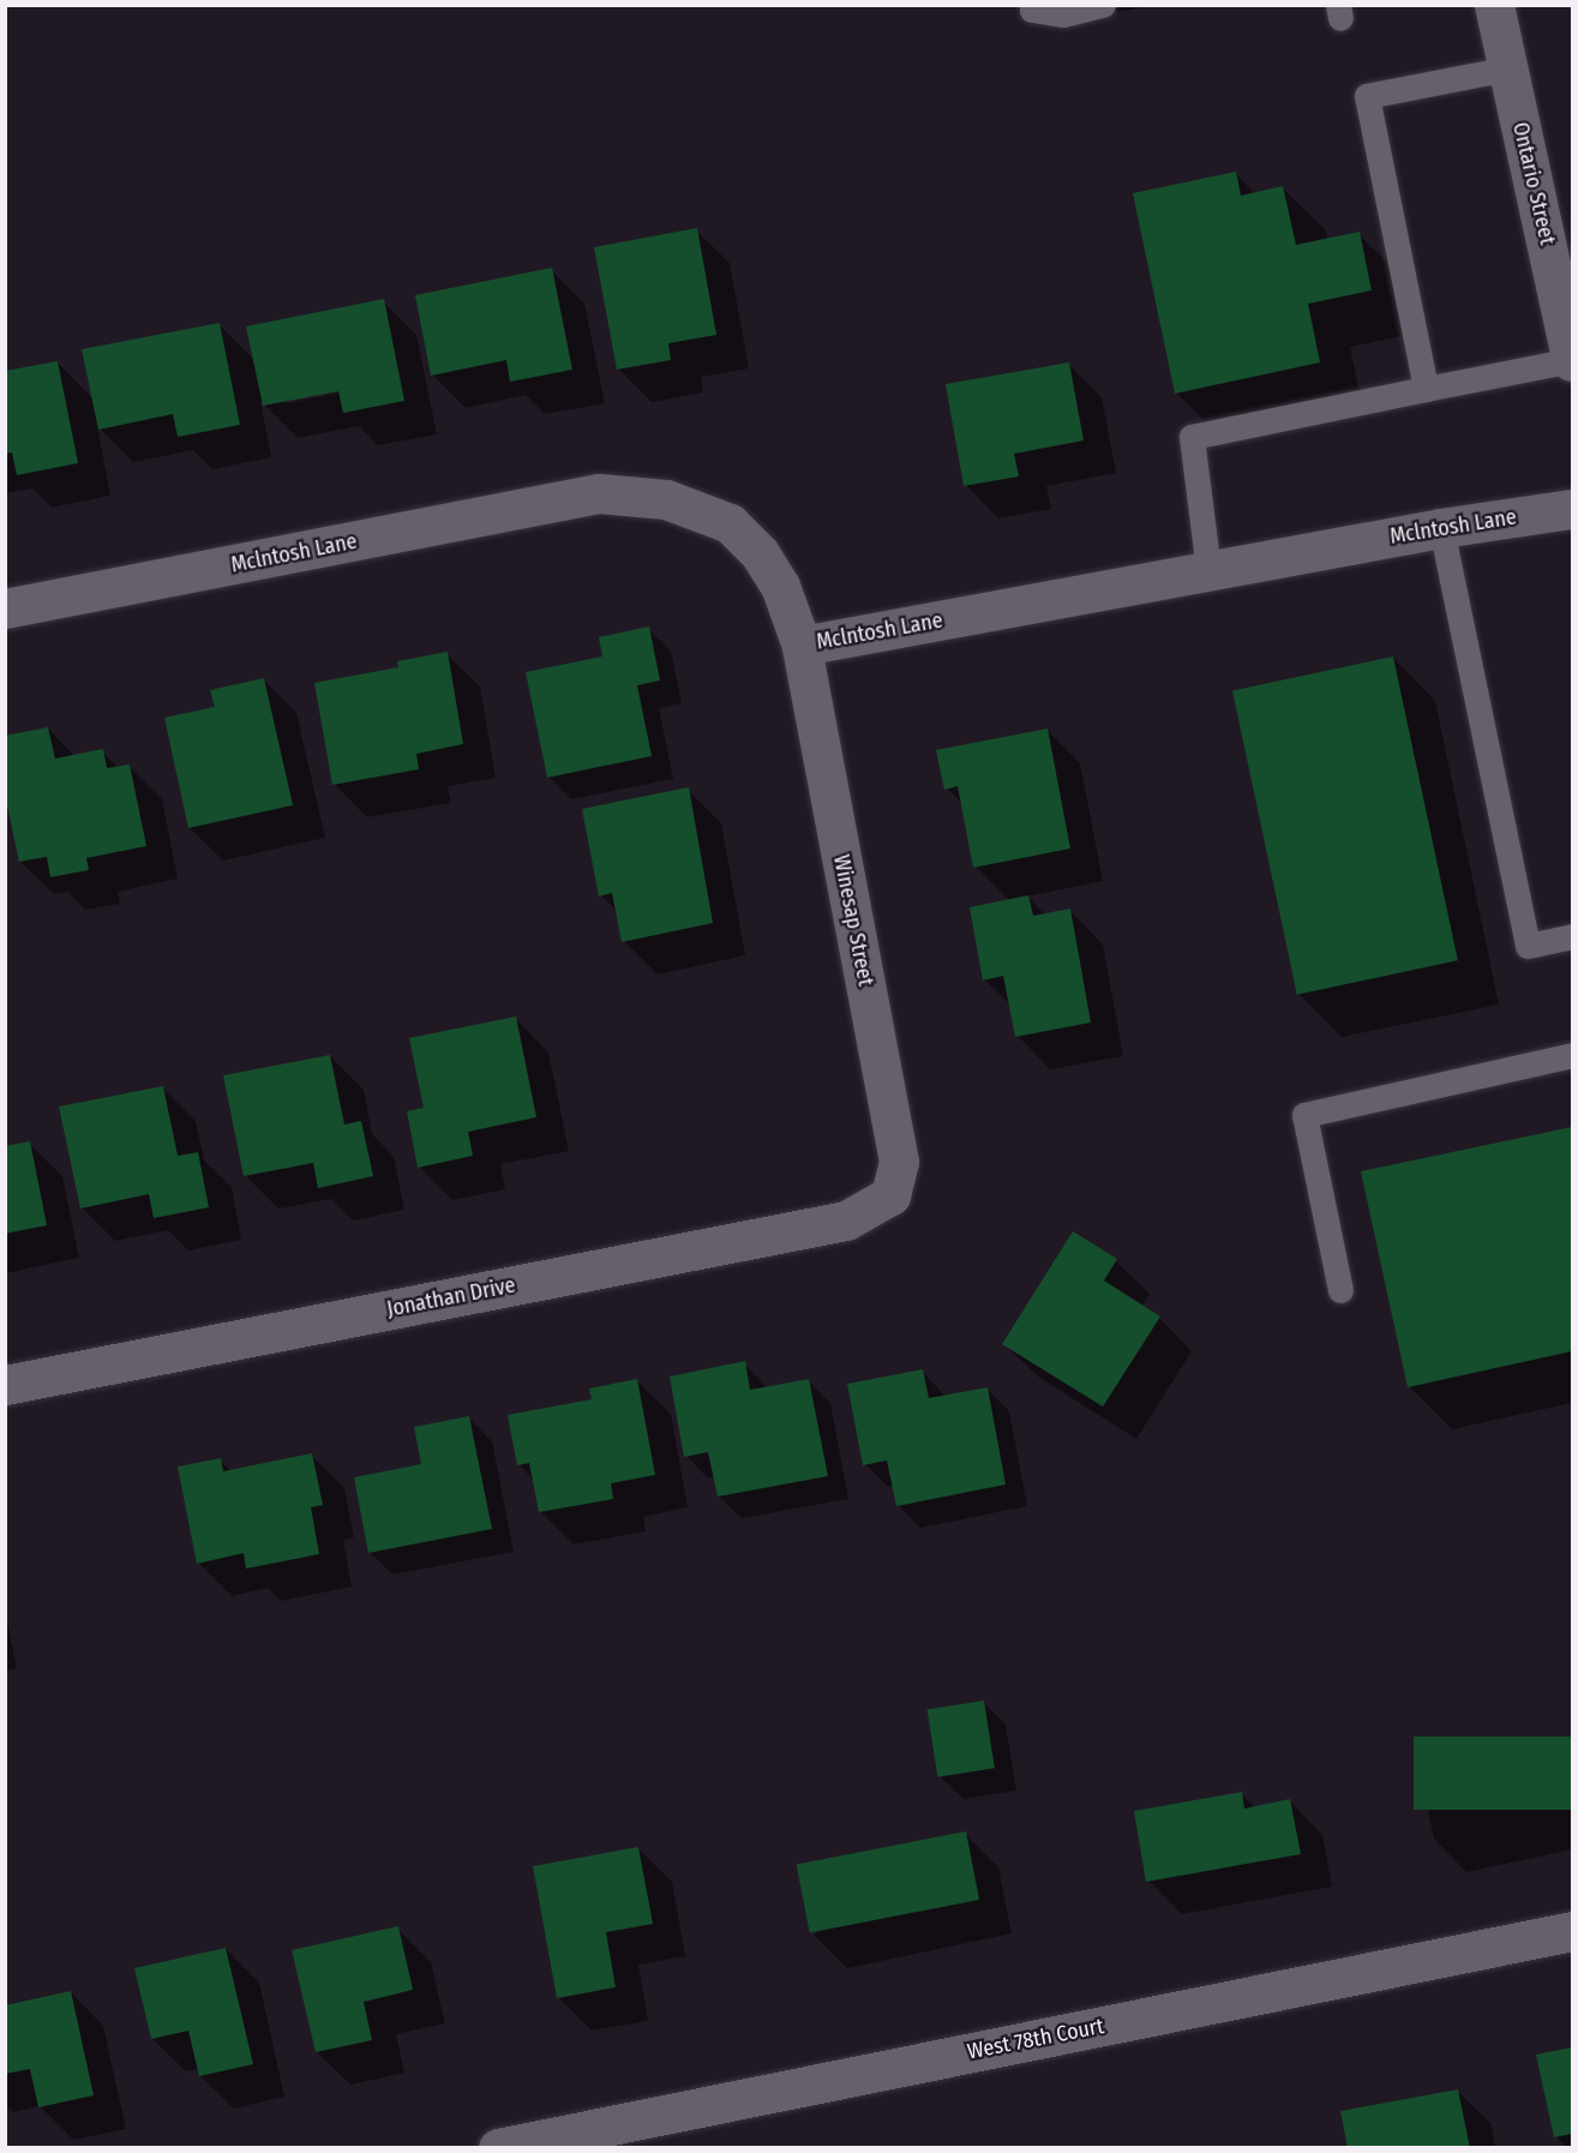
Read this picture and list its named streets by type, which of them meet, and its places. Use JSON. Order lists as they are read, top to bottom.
{
  "streets": {
    "street": [
      "Ontario Street",
      "Mclntosh Lane",
      "Winesap Street",
      "Jonathan Drive",
      "West 78th Court"
    ]
  },
  "crossings": [
    ["Mclntosh Lane", "Winesap Street"],
    ["Winesap Street", "Jonathan Drive"]
  ]
}
